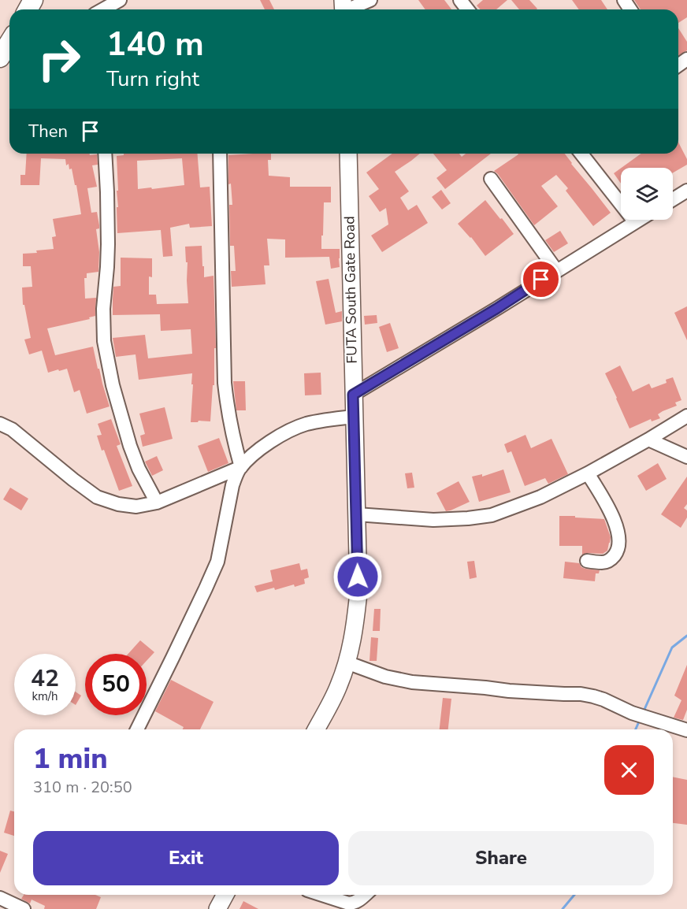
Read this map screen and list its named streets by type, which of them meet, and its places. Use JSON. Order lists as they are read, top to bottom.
{
  "streets": {
    "main road": ["FUTA South Gate Road"]
  },
  "page": {
    "turn": ["140 m", "Turn right"],
    "then": "Then",
    "speed": "42 km/h",
    "limit": "50",
    "heading": ["1 min", "310 m · 20:50"],
    "buttons": ["Exit", "Share"]
  }
}
